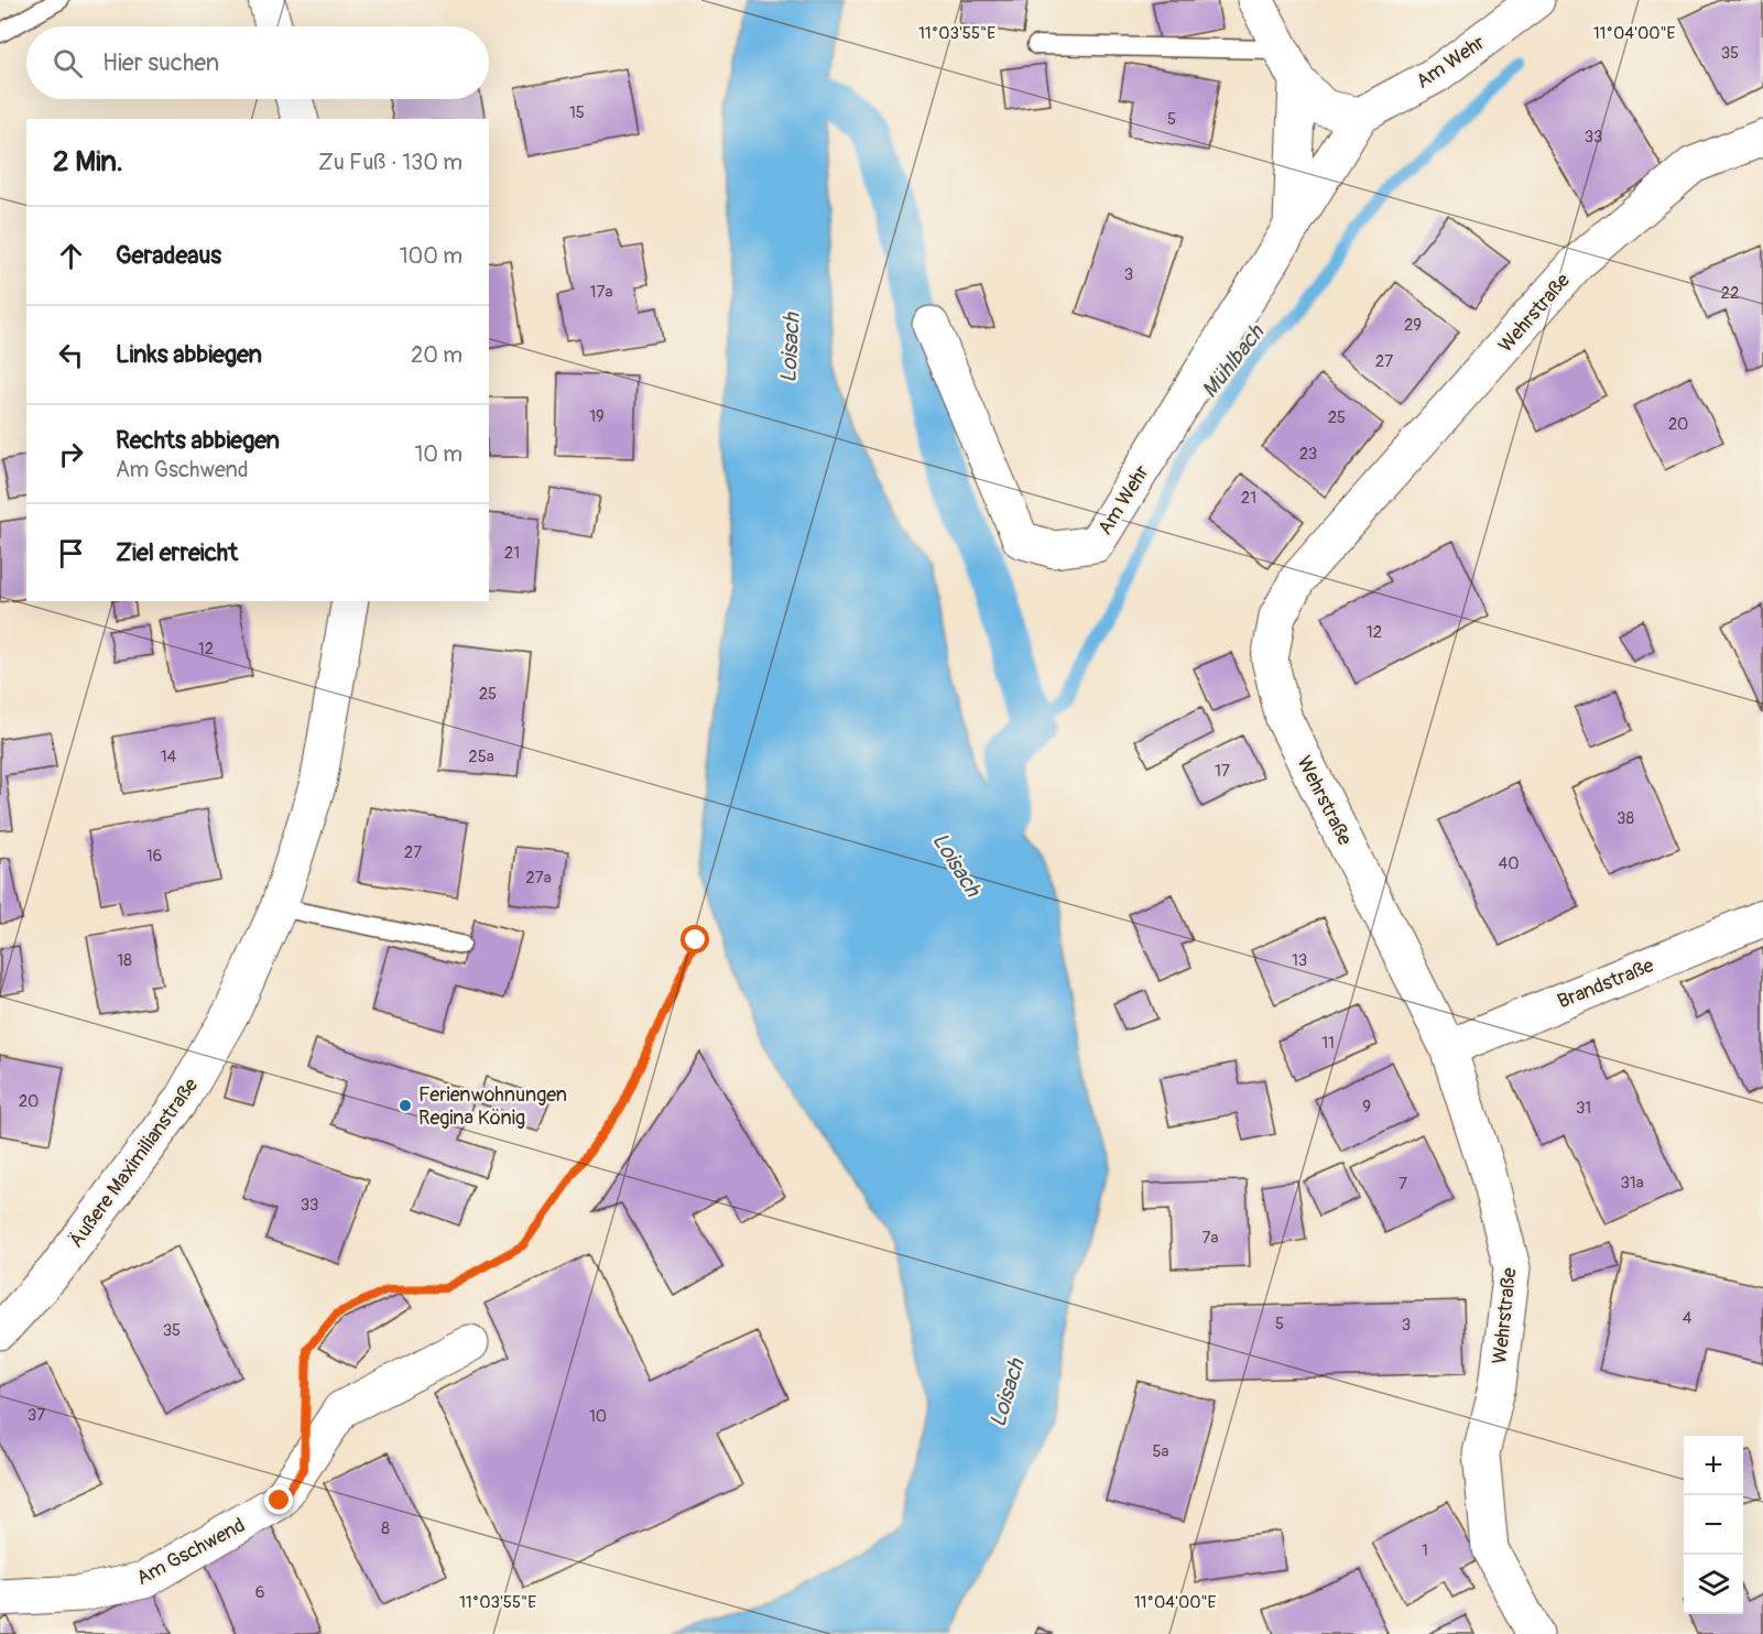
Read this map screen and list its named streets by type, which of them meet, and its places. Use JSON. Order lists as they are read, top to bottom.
{
  "streets": {
    "street": [
      "Am Wehr",
      "Wehrstraße",
      "Brandstraße",
      "Äußere Maximilianstraße",
      "Am Gschwend"
    ]
  },
  "crossings": [
    ["Wehrstraße", "Brandstraße"]
  ],
  "water": ["Loisach", "Mühlbach"],
  "places": ["Ferienwohnungen Regina König"],
  "house_numbers": [
    "35",
    "15",
    "5",
    "33",
    "3",
    "17a",
    "22",
    "29",
    "27",
    "19",
    "25",
    "20",
    "23",
    "21",
    "21",
    "12",
    "12",
    "25",
    "14",
    "25a",
    "17",
    "38",
    "27",
    "16",
    "40",
    "27a",
    "18",
    "13",
    "11",
    "20",
    "9",
    "31",
    "31a",
    "7",
    "33",
    "7a",
    "4",
    "5",
    "3",
    "35",
    "37",
    "10",
    "5a",
    "8",
    "1",
    "6"
  ],
  "page": {
    "search": "Hier suchen",
    "heading": ["2 Min.", "Zu Fuß · 130 m"],
    "list": [
      ["Geradeaus", "100 m"],
      ["Links abbiegen", "20 m"],
      ["Rechts abbiegen", "Am Gschwend", "10 m"],
      "Ziel erreicht"
    ],
    "map_buttons": ["+", "−"]
  },
  "coordinates": ["11°03'55\"E", "11°04'00\"E"]
}
